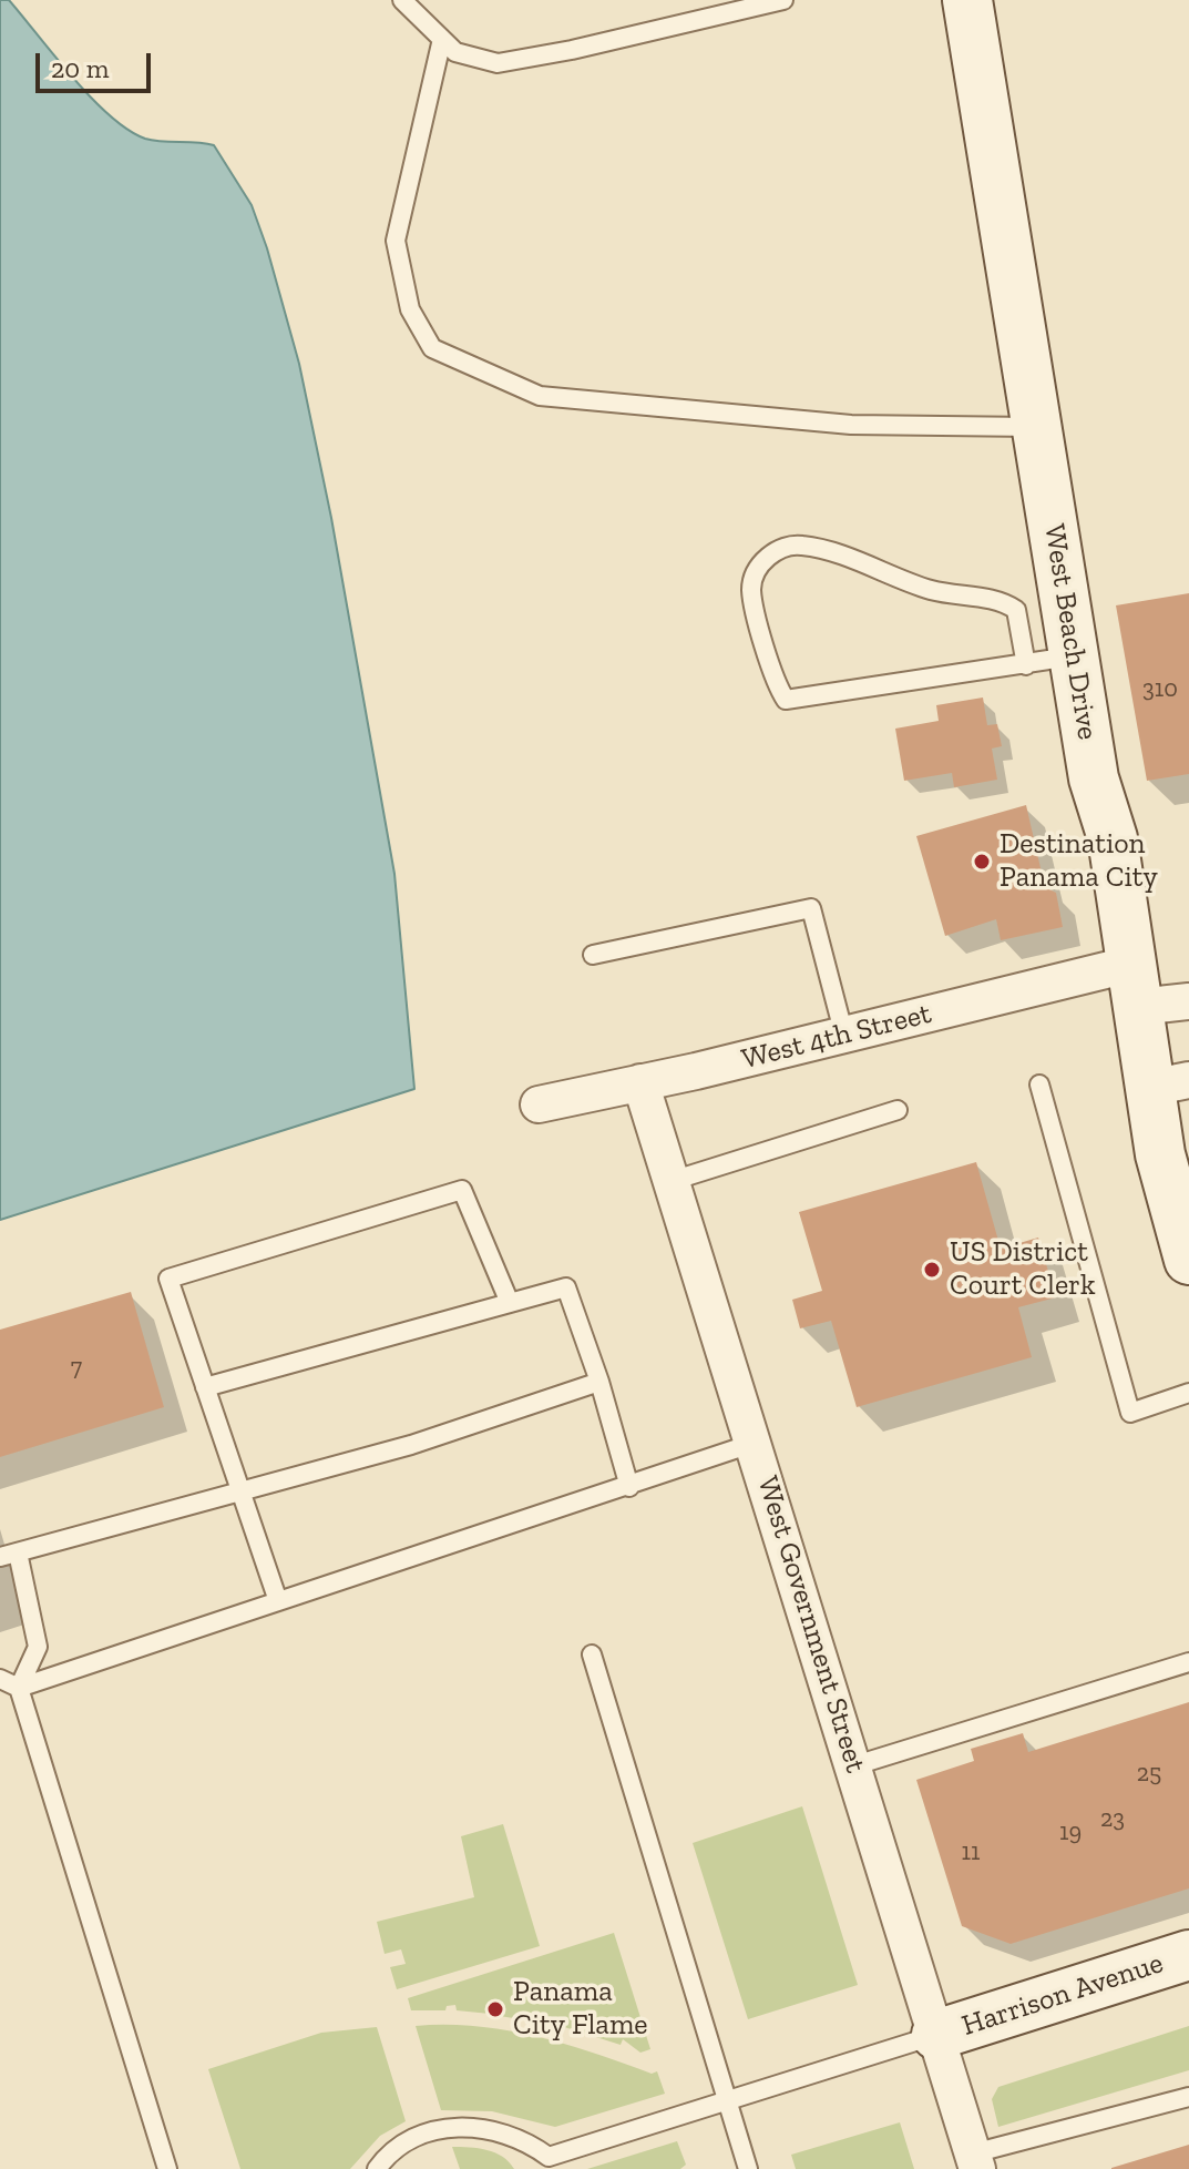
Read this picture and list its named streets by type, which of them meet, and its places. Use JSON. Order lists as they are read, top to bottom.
{
  "streets": {
    "street": [
      "West Beach Drive",
      "West 4th Street",
      "West Government Street",
      "Harrison Avenue"
    ]
  },
  "crossings": [
    ["West Beach Drive", "West 4th Street"],
    ["West 4th Street", "West Government Street"],
    ["West Government Street", "Harrison Avenue"]
  ],
  "places": ["Destination Panama City", "US District Court Clerk", "Panama City Flame"],
  "house_numbers": [
    "310",
    "7",
    "25",
    "23",
    "19",
    "11"
  ],
  "scale_bar": "20 m"
}
